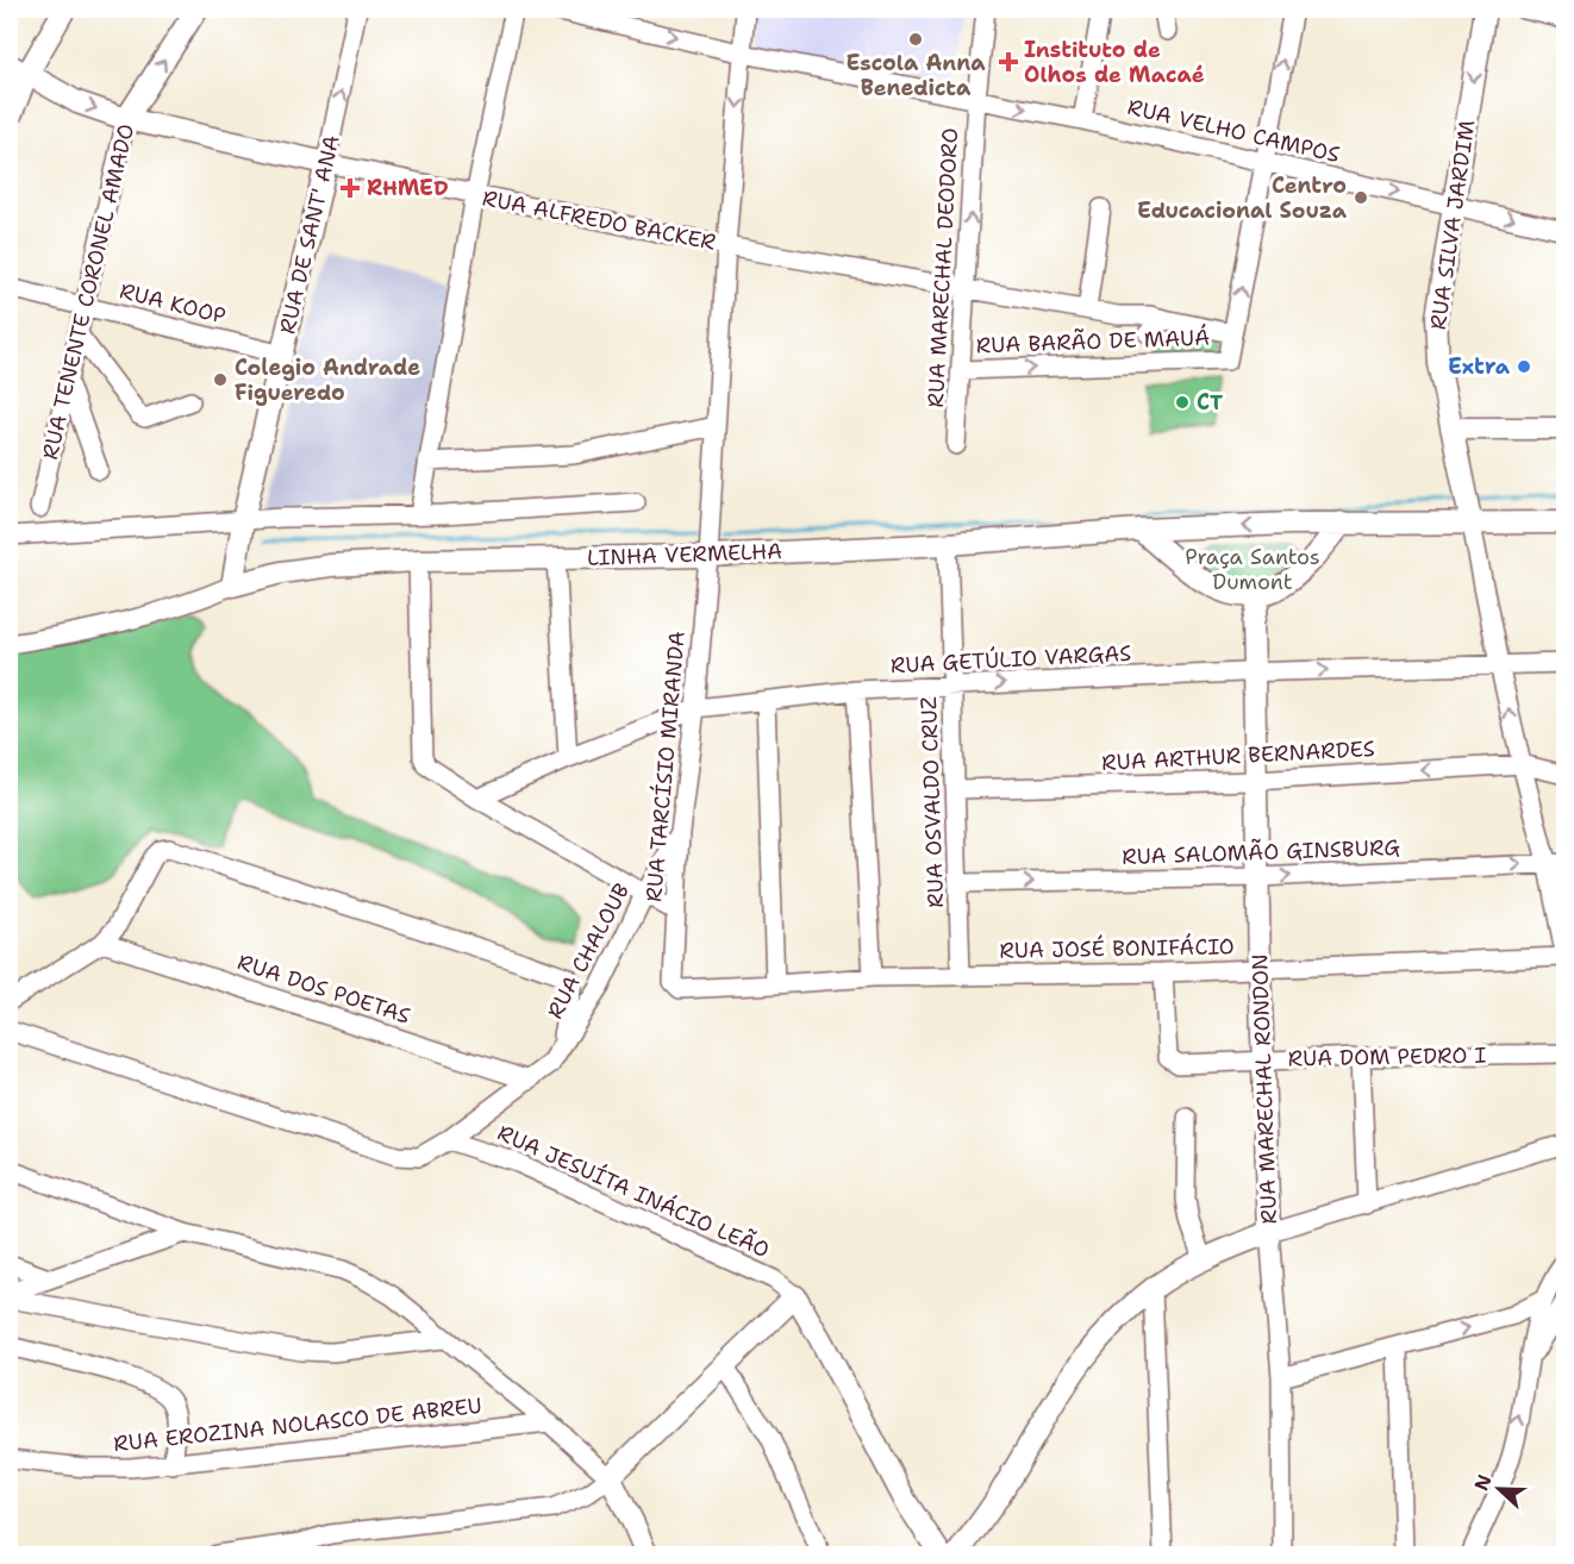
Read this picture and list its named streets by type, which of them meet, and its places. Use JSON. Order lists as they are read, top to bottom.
{
  "streets": {
    "main road": [
      "RUA ALFREDO BACKER",
      "RUA SILVA JARDIM",
      "RUA DE SANT' ANA",
      "RUA TENENTE CORONEL AMADO",
      "LINHA VERMELHA",
      "RUA MARECHAL RONDON"
    ],
    "street": [
      "RUA VELHO CAMPOS",
      "RUA MARECHAL DEODORO",
      "RUA KOOP",
      "RUA BARÃO DE MAUÁ",
      "RUA GETÚLIO VARGAS",
      "RUA ARTHUR BERNARDES",
      "RUA TARCÍSIO MIRANDA",
      "RUA OSVALDO CRUZ",
      "RUA SALOMÃO GINSBURG",
      "RUA JOSÉ BONIFÁCIO",
      "RUA CHALOUB",
      "RUA DOS POETAS",
      "RUA DOM PEDRO I",
      "RUA JESUÍTA INÁCIO LEÃO",
      "RUA EROZINA NOLASCO DE ABREU"
    ]
  },
  "crossings": [
    ["RUA VELHO CAMPOS", "RUA SILVA JARDIM"],
    ["RUA VELHO CAMPOS", "RUA MARECHAL DEODORO"],
    ["RUA VELHO CAMPOS", "RUA TARCÍSIO MIRANDA"],
    ["RUA ALFREDO BACKER", "RUA DE SANT' ANA"],
    ["RUA ALFREDO BACKER", "RUA MARECHAL DEODORO"],
    ["RUA ALFREDO BACKER", "RUA TENENTE CORONEL AMADO"],
    ["RUA ALFREDO BACKER", "RUA BARÃO DE MAUÁ"],
    ["RUA ALFREDO BACKER", "RUA TARCÍSIO MIRANDA"],
    ["RUA SILVA JARDIM", "LINHA VERMELHA"],
    ["RUA DE SANT' ANA", "RUA KOOP"],
    ["RUA DE SANT' ANA", "LINHA VERMELHA"],
    ["RUA MARECHAL DEODORO", "RUA BARÃO DE MAUÁ"],
    ["RUA TENENTE CORONEL AMADO", "RUA KOOP"],
    ["LINHA VERMELHA", "RUA TARCÍSIO MIRANDA"],
    ["LINHA VERMELHA", "RUA OSVALDO CRUZ"],
    ["RUA GETÚLIO VARGAS", "RUA TARCÍSIO MIRANDA"],
    ["RUA GETÚLIO VARGAS", "RUA OSVALDO CRUZ"],
    ["RUA GETÚLIO VARGAS", "RUA MARECHAL RONDON"],
    ["RUA ARTHUR BERNARDES", "RUA OSVALDO CRUZ"],
    ["RUA ARTHUR BERNARDES", "RUA MARECHAL RONDON"],
    ["RUA TARCÍSIO MIRANDA", "RUA JOSÉ BONIFÁCIO"],
    ["RUA TARCÍSIO MIRANDA", "RUA CHALOUB"],
    ["RUA OSVALDO CRUZ", "RUA SALOMÃO GINSBURG"],
    ["RUA OSVALDO CRUZ", "RUA JOSÉ BONIFÁCIO"],
    ["RUA SALOMÃO GINSBURG", "RUA MARECHAL RONDON"],
    ["RUA JOSÉ BONIFÁCIO", "RUA DOM PEDRO I"],
    ["RUA JOSÉ BONIFÁCIO", "RUA MARECHAL RONDON"],
    ["RUA CHALOUB", "RUA DOS POETAS"],
    ["RUA CHALOUB", "RUA JESUÍTA INÁCIO LEÃO"],
    ["RUA DOM PEDRO I", "RUA MARECHAL RONDON"]
  ],
  "one_way": [
    "RUA VELHO CAMPOS",
    "RUA SILVA JARDIM",
    "RUA BARÃO DE MAUÁ",
    "RUA GETÚLIO VARGAS",
    "RUA ARTHUR BERNARDES",
    "RUA SALOMÃO GINSBURG"
  ],
  "parks": ["Praça Santos Dumont"],
  "places": {
    "other": [
      "Escola Anna Benedicta",
      "Centro Educacional Souza",
      "Extra",
      "Colegio Andrade Figueredo",
      "CT"
    ],
    "health": ["Instituto de Olhos de Macaé", "RHMED"]
  },
  "north": "left"
}
